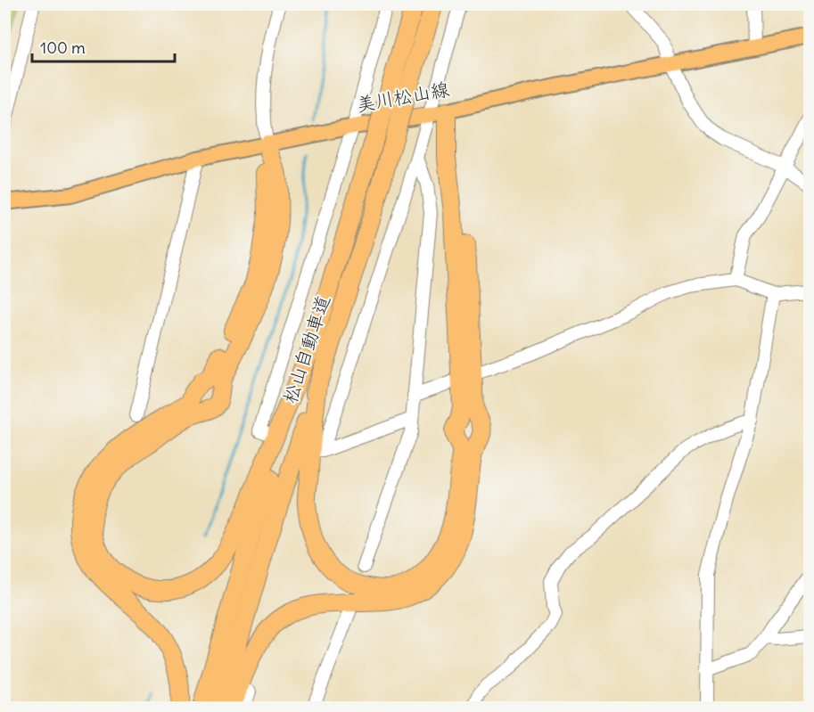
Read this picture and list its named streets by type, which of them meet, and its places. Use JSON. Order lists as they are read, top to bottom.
{
  "streets": {
    "highway": ["松山自動車道"],
    "main road": ["美川松山線"]
  },
  "scale_bar": "100 m"
}
